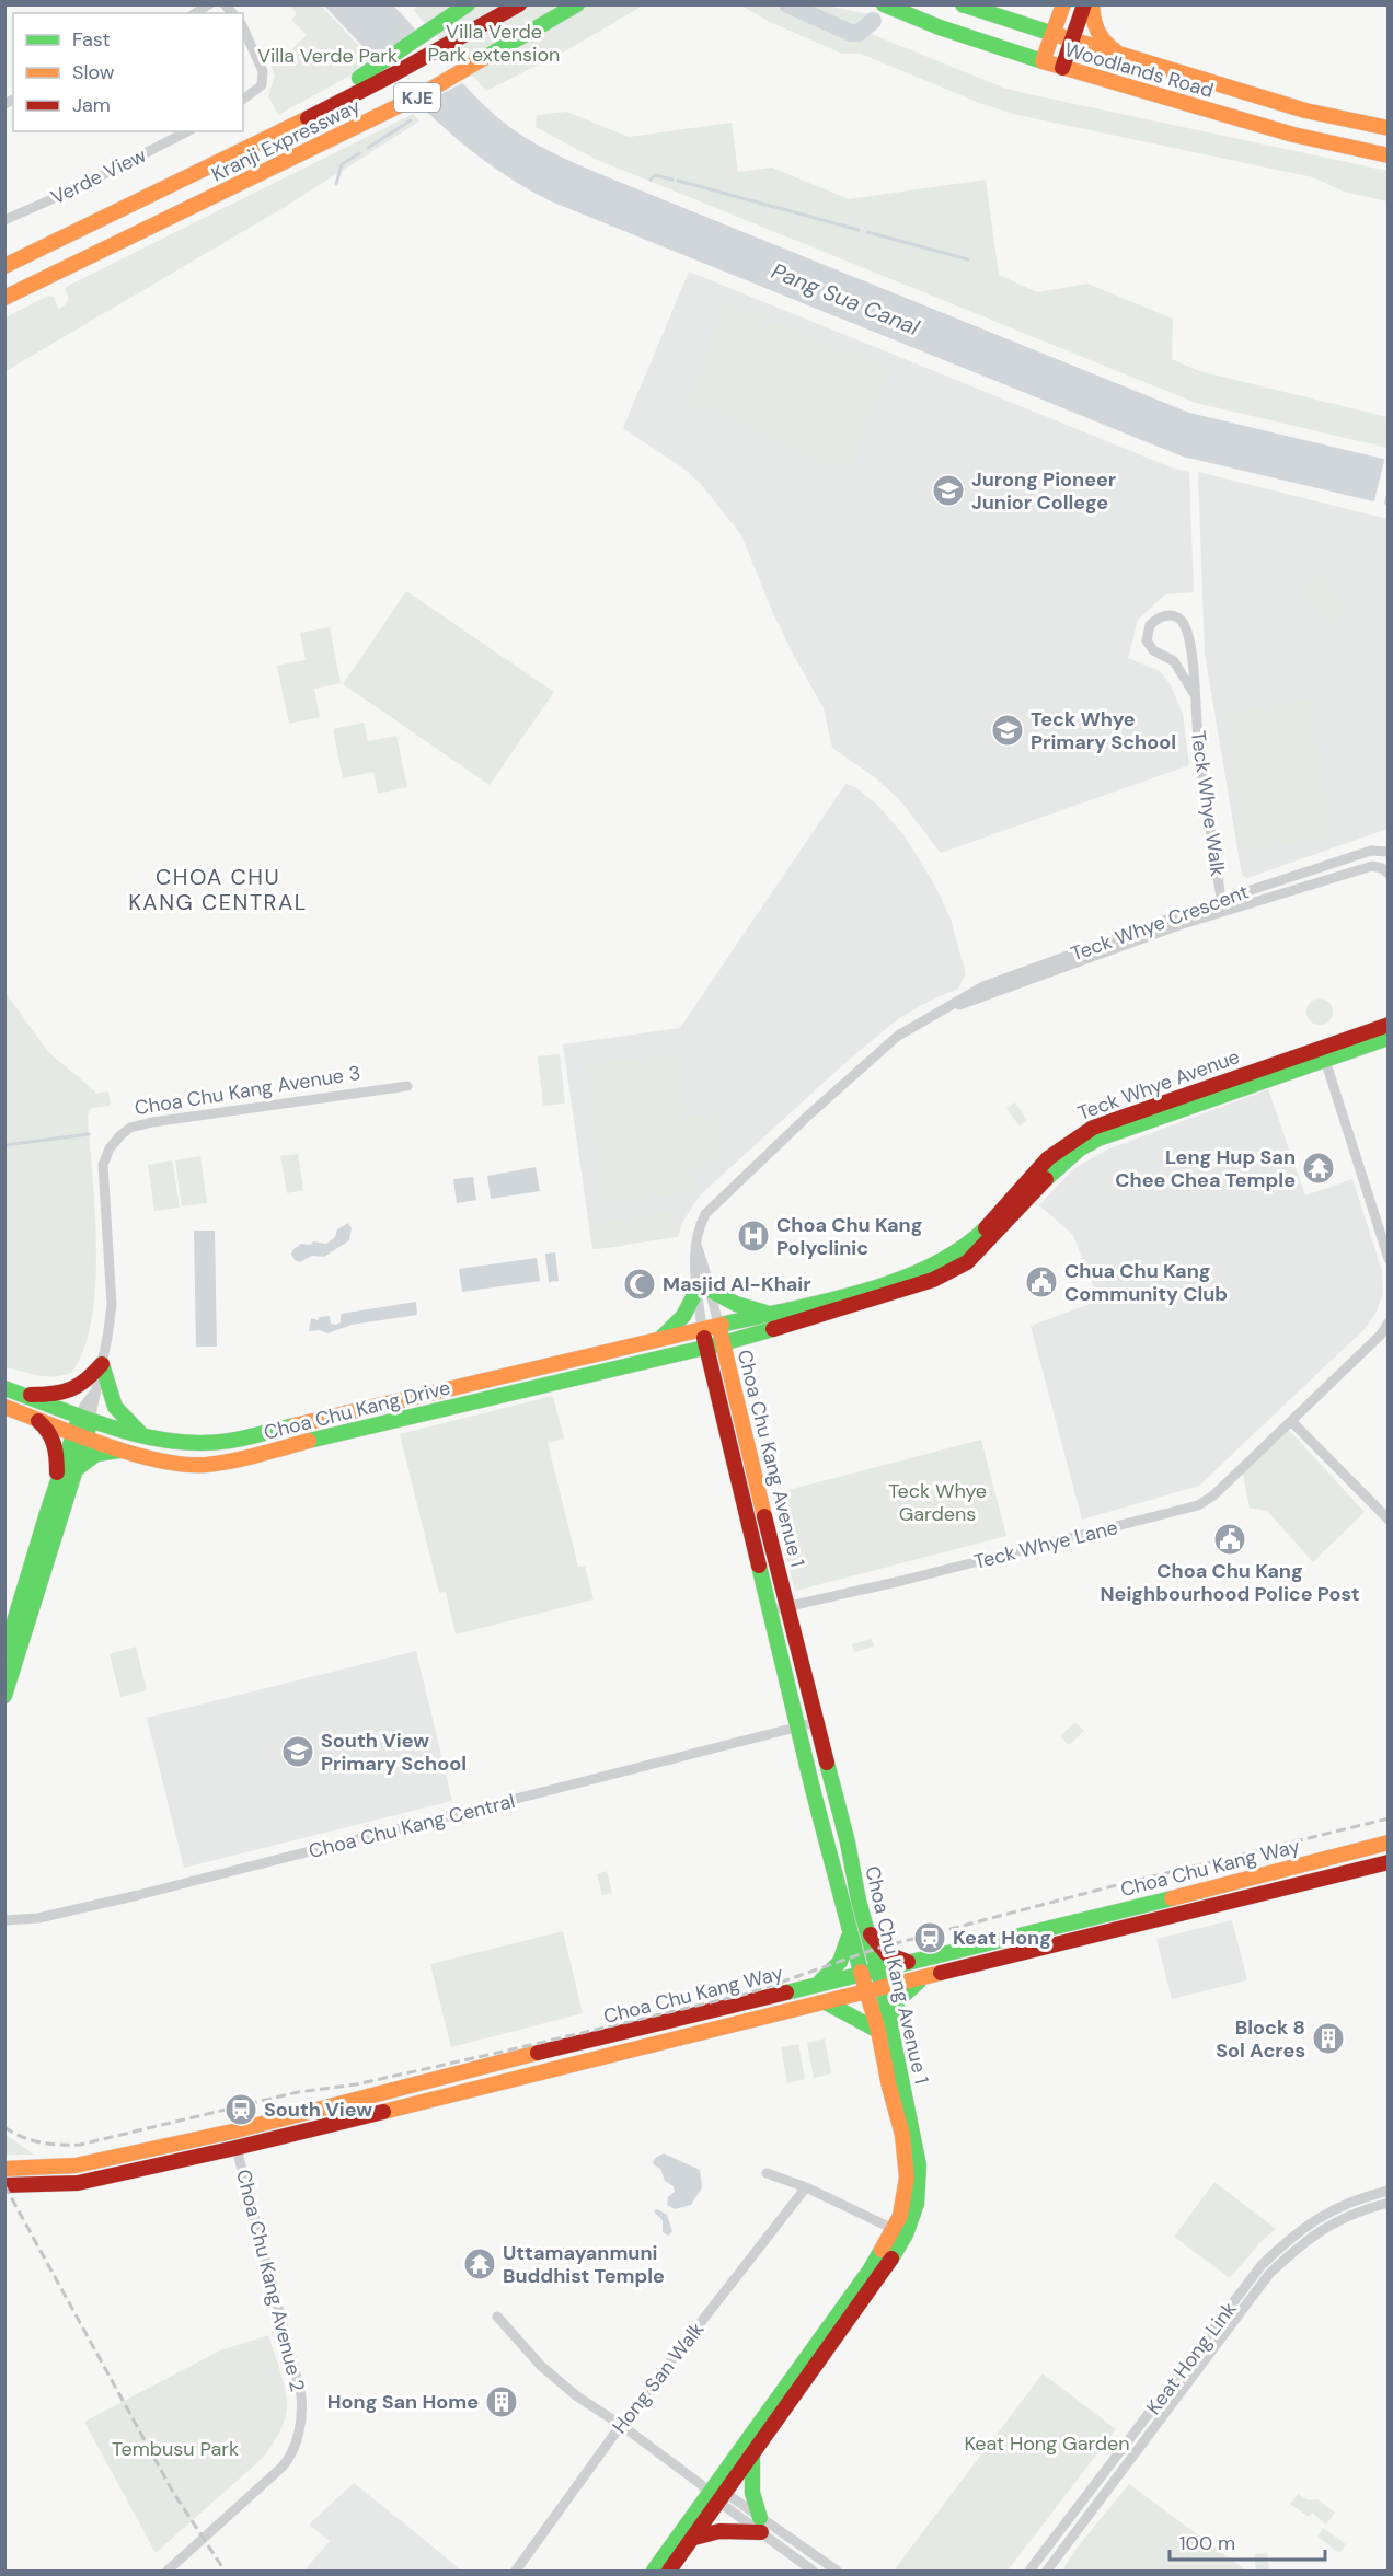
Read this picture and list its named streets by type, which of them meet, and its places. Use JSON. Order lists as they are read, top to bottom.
{
  "streets": {
    "main road": [
      "Woodlands Road",
      "KJE",
      "Kranji Expressway",
      "Teck Whye Avenue",
      "Choa Chu Kang Avenue 3",
      "Choa Chu Kang Drive",
      "Choa Chu Kang Avenue 1",
      "Choa Chu Kang Way"
    ],
    "street": [
      "Verde View",
      "Teck Whye Walk",
      "Teck Whye Crescent",
      "Teck Whye Lane",
      "Choa Chu Kang Central",
      "Choa Chu Kang Avenue 2",
      "Keat Hong Link",
      "Hong San Walk"
    ]
  },
  "crossings": [
    ["Teck Whye Walk", "Teck Whye Crescent"],
    ["Teck Whye Crescent", "Teck Whye Avenue"],
    ["Teck Whye Crescent", "Choa Chu Kang Drive"],
    ["Teck Whye Crescent", "Choa Chu Kang Avenue 1"],
    ["Teck Whye Avenue", "Choa Chu Kang Drive"],
    ["Teck Whye Avenue", "Choa Chu Kang Avenue 1"],
    ["Choa Chu Kang Avenue 3", "Choa Chu Kang Drive"],
    ["Choa Chu Kang Drive", "Choa Chu Kang Avenue 1"],
    ["Choa Chu Kang Avenue 1", "Teck Whye Lane"],
    ["Choa Chu Kang Avenue 1", "Choa Chu Kang Central"],
    ["Choa Chu Kang Avenue 1", "Choa Chu Kang Way"],
    ["Choa Chu Kang Way", "Choa Chu Kang Avenue 2"]
  ],
  "districts": ["CHOA CHU KANG CENTRAL"],
  "water": ["Pang Sua Canal"],
  "parks": [
    "Villa Verde Park extension",
    "Villa Verde Park",
    "Teck Whye Gardens",
    "Keat Hong Garden",
    "Tembusu Park"
  ],
  "places": {
    "school or university": ["Jurong Pioneer Junior College", "Teck Whye Primary School", "South View Primary School"],
    "temple": ["Leng Hup San Chee Chea Temple", "Uttamayanmuni Buddhist Temple"],
    "hospital": ["Choa Chu Kang Polyclinic"],
    "public building": ["Chua Chu Kang Community Club", "Choa Chu Kang Neighbourhood Police Post"],
    "mosque": ["Masjid Al-Khair"],
    "station": ["Keat Hong", "South View"],
    "building": ["Block 8 Sol Acres", "Hong San Home"]
  },
  "legend": ["Fast", "Slow", "Jam"],
  "scale_bar": "100 m"
}
